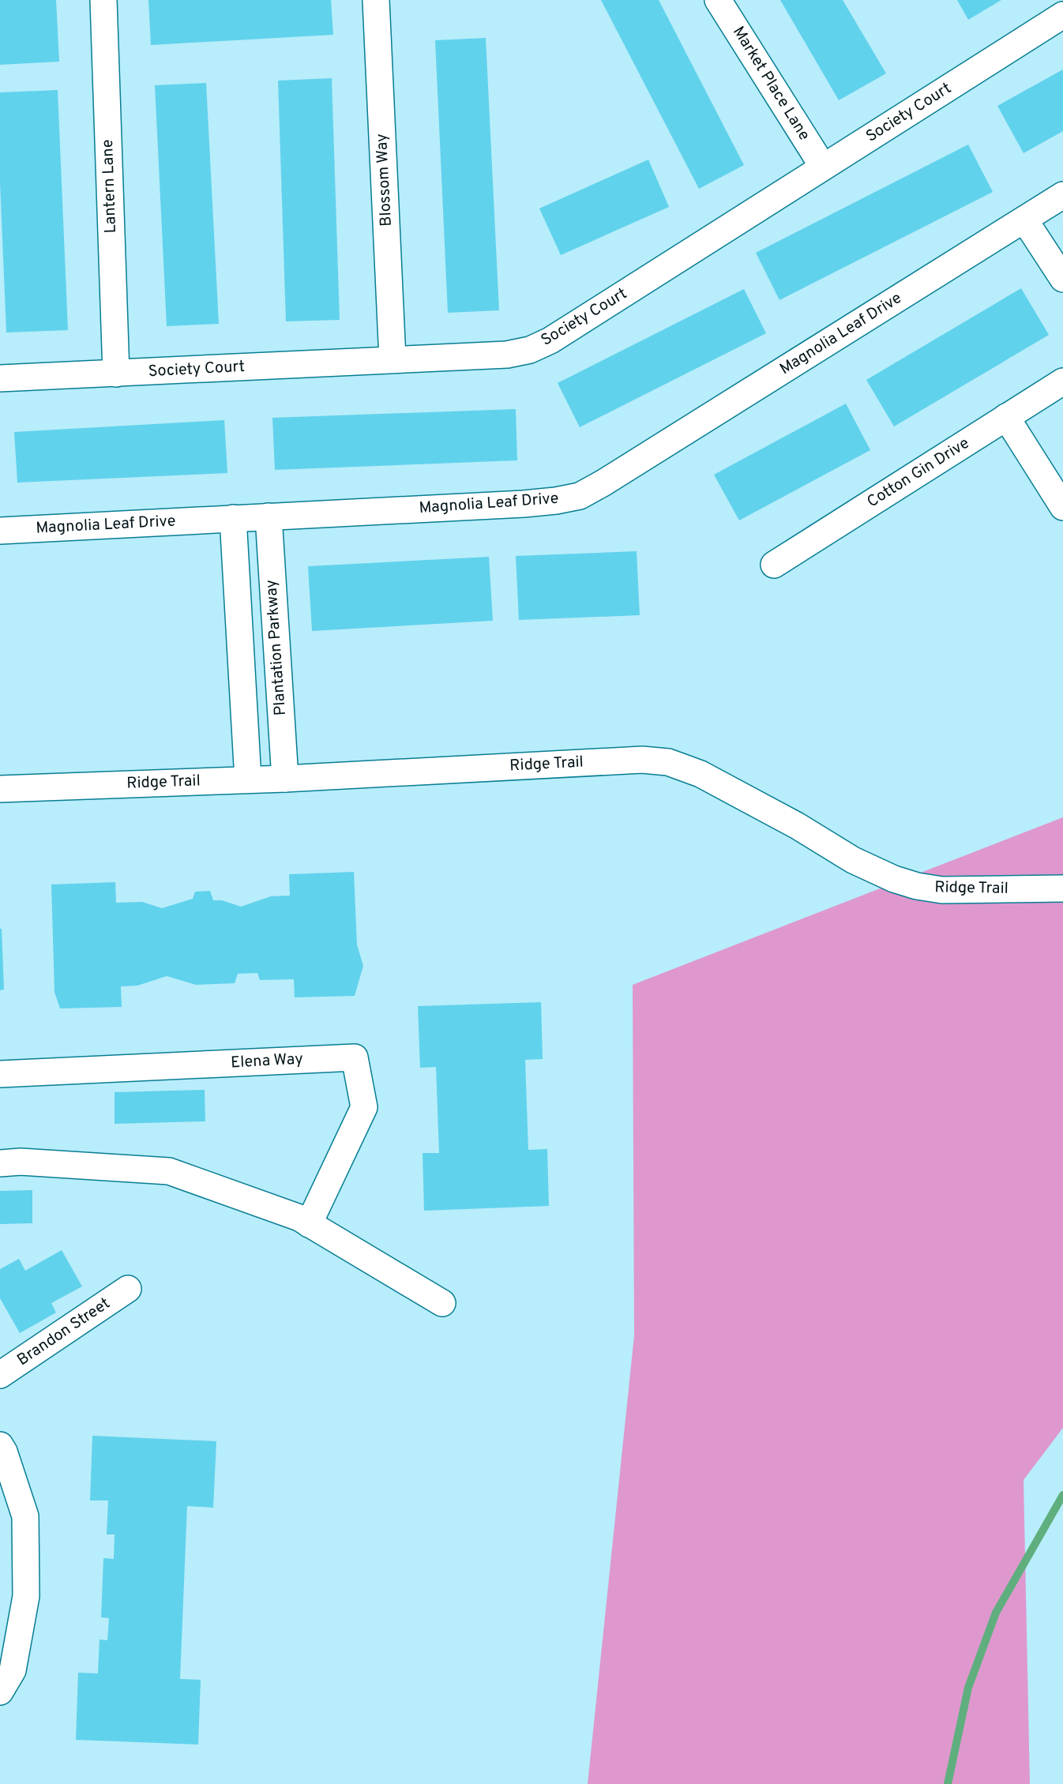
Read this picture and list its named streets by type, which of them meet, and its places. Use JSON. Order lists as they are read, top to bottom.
{
  "streets": {
    "street": [
      "Market Place Lane",
      "Society Court",
      "Blossom Way",
      "Lantern Lane",
      "Magnolia Leaf Drive",
      "Cotton Gin Drive",
      "Plantation Parkway",
      "Ridge Trail",
      "Elena Way",
      "Brandon Street"
    ]
  },
  "crossings": [
    ["Market Place Lane", "Society Court"],
    ["Society Court", "Blossom Way"],
    ["Society Court", "Lantern Lane"],
    ["Magnolia Leaf Drive", "Plantation Parkway"],
    ["Plantation Parkway", "Ridge Trail"]
  ]
}
